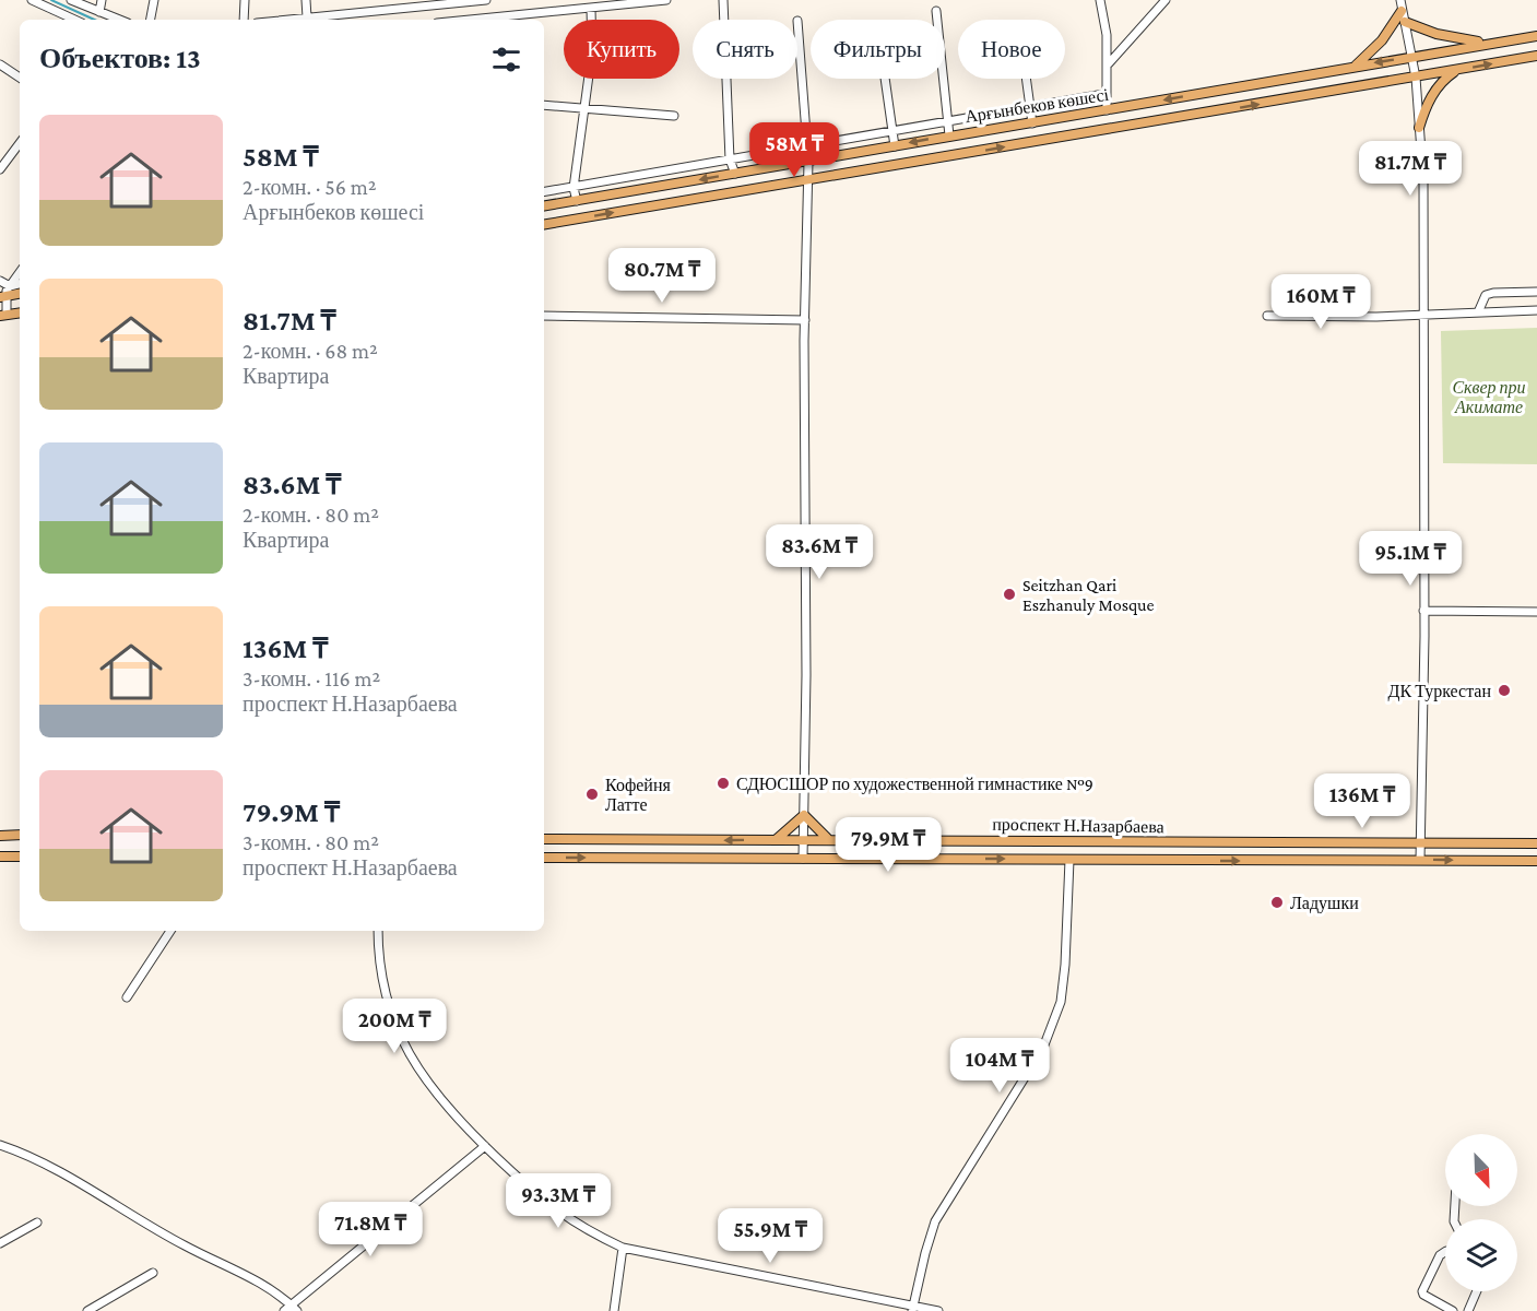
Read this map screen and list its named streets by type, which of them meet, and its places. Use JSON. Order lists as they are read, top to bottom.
{
  "streets": {
    "main road": ["Арғынбеков көшесі", "проспект Н.Назарбаева"]
  },
  "parks": ["Сквер при Акимате"],
  "places": [
    "Seitzhan Qari Eszhanuly Mosque",
    "ДК Туркестан",
    "СДЮСШОР по художественной гимнастике №9",
    "Кофейня Латте",
    "Ладушки"
  ],
  "north": "bottom right",
  "page": {
    "chip": [
      "Купить",
      "Снять",
      "Фильтры",
      "Новое"
    ],
    "heading": "Объектов: 13",
    "list": [
      {
        "name": "58M ₸",
        "note": "2-комн. · 56 m² · Арғынбеков көшесі"
      },
      {
        "name": "81.7M ₸",
        "note": "2-комн. · 68 m² · Квартира"
      },
      {
        "name": "83.6M ₸",
        "note": "2-комн. · 80 m² · Квартира"
      },
      {
        "name": "136M ₸",
        "note": "3-комн. · 116 m² · проспект Н.Назарбаева"
      },
      {
        "name": "79.9M ₸",
        "note": "3-комн. · 80 m² · проспект Н.Назарбаева"
      }
    ],
    "price": [
      "58M ₸",
      "81.7M ₸",
      "80.7M ₸",
      "160M ₸",
      "83.6M ₸",
      "95.1M ₸",
      "136M ₸",
      "79.9M ₸",
      "200M ₸",
      "104M ₸",
      "93.3M ₸",
      "71.8M ₸",
      "55.9M ₸"
    ]
  }
}
